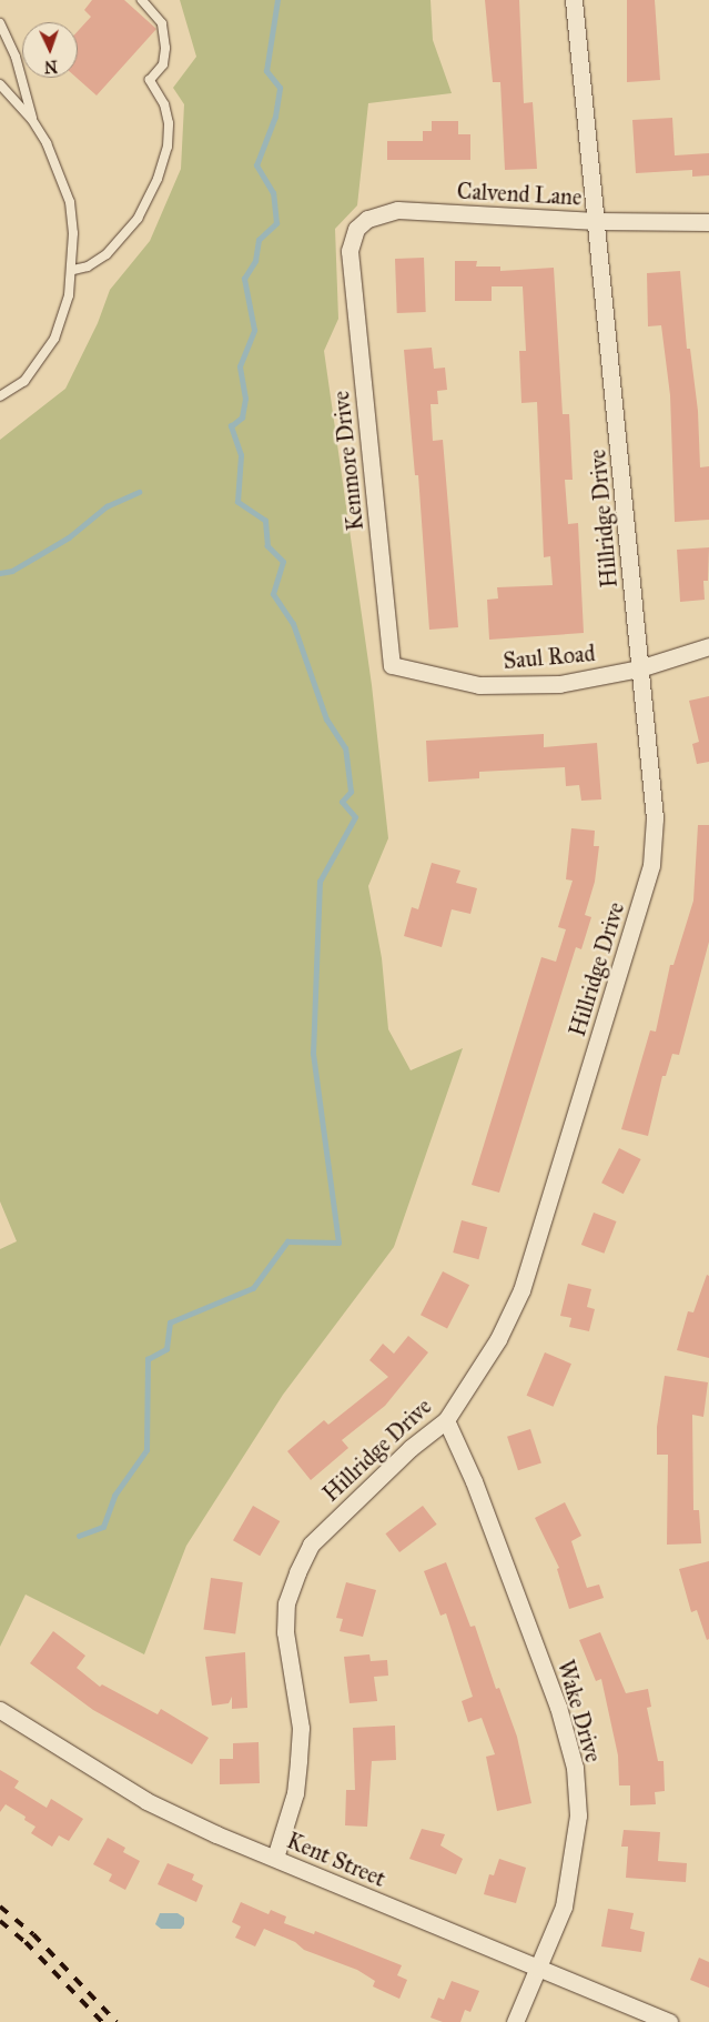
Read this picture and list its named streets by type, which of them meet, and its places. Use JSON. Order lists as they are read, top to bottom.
{
  "streets": {
    "street": [
      "Calvend Lane",
      "Kenmore Drive",
      "Hillridge Drive",
      "Saul Road",
      "Wake Drive",
      "Kent Street"
    ]
  },
  "crossings": [
    ["Calvend Lane", "Kenmore Drive"],
    ["Calvend Lane", "Hillridge Drive"],
    ["Kenmore Drive", "Saul Road"],
    ["Hillridge Drive", "Saul Road"],
    ["Hillridge Drive", "Wake Drive"],
    ["Hillridge Drive", "Kent Street"],
    ["Wake Drive", "Kent Street"]
  ],
  "north": "bottom"
}
